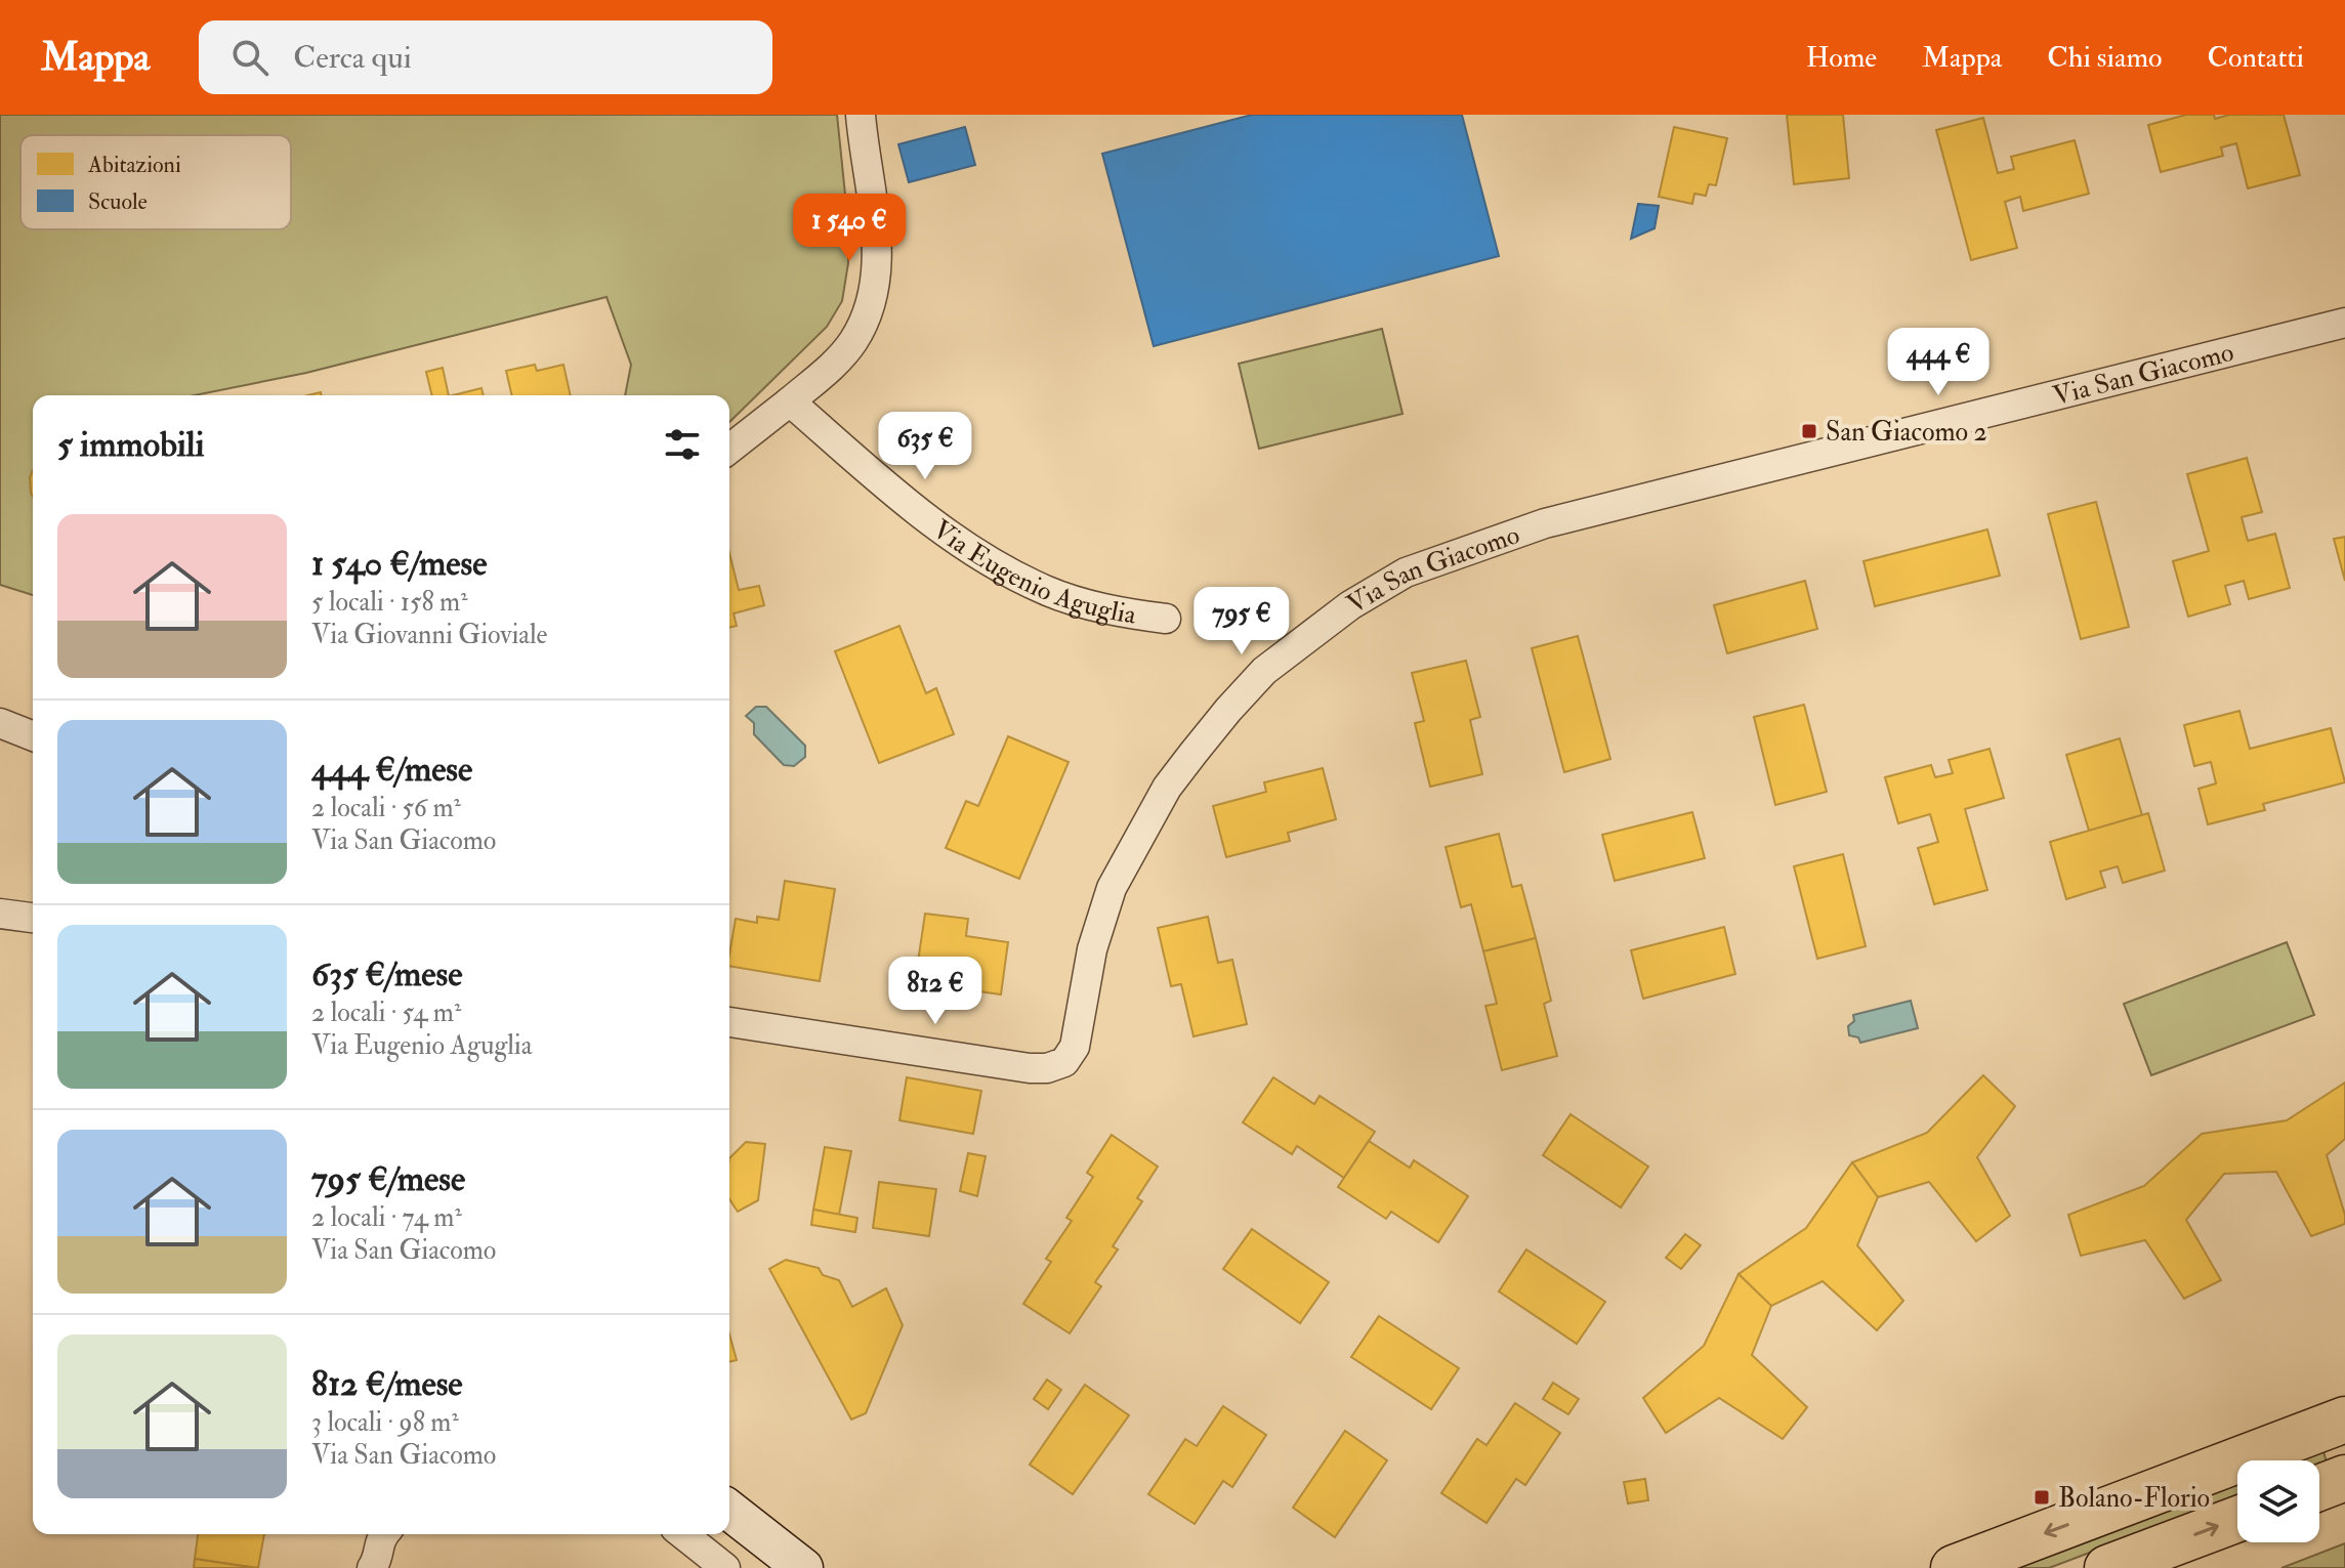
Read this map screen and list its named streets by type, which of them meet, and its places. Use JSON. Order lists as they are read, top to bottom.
{
  "streets": {
    "street": ["Via San Giacomo", "Via Eugenio Aguglia"]
  },
  "places": {
    "transit": ["San Giacomo 2", "Bolano-Florio"]
  },
  "legend": ["Abitazioni", "Scuole"],
  "page": {
    "header": "Mappa",
    "search": "Cerca qui",
    "nav": [
      "Home",
      "Mappa",
      "Chi siamo",
      "Contatti"
    ],
    "price": [
      "1 540 €",
      "444 €",
      "635 €",
      "795 €",
      "812 €"
    ],
    "heading": "5 immobili",
    "list": [
      {
        "name": "1 540 €/mese",
        "note": "5 locali · 158 m² · Via Giovanni Gioviale"
      },
      {
        "name": "444 €/mese",
        "note": "2 locali · 56 m² · Via San Giacomo"
      },
      {
        "name": "635 €/mese",
        "note": "2 locali · 54 m² · Via Eugenio Aguglia"
      },
      {
        "name": "795 €/mese",
        "note": "2 locali · 74 m² · Via San Giacomo"
      },
      {
        "name": "812 €/mese",
        "note": "3 locali · 98 m² · Via San Giacomo"
      }
    ]
  }
}
